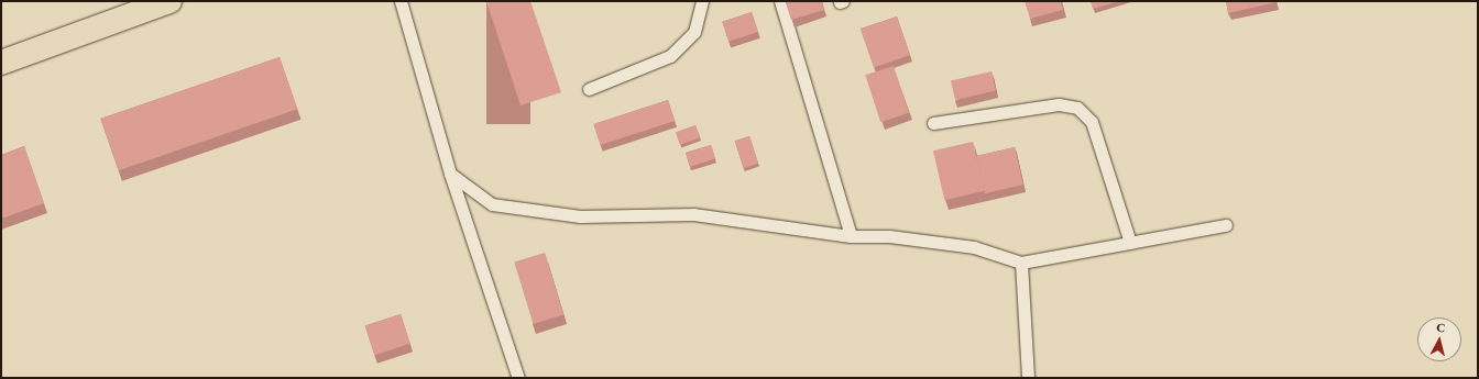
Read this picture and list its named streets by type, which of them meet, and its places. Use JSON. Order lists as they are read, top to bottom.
{
  "north": "top"
}
